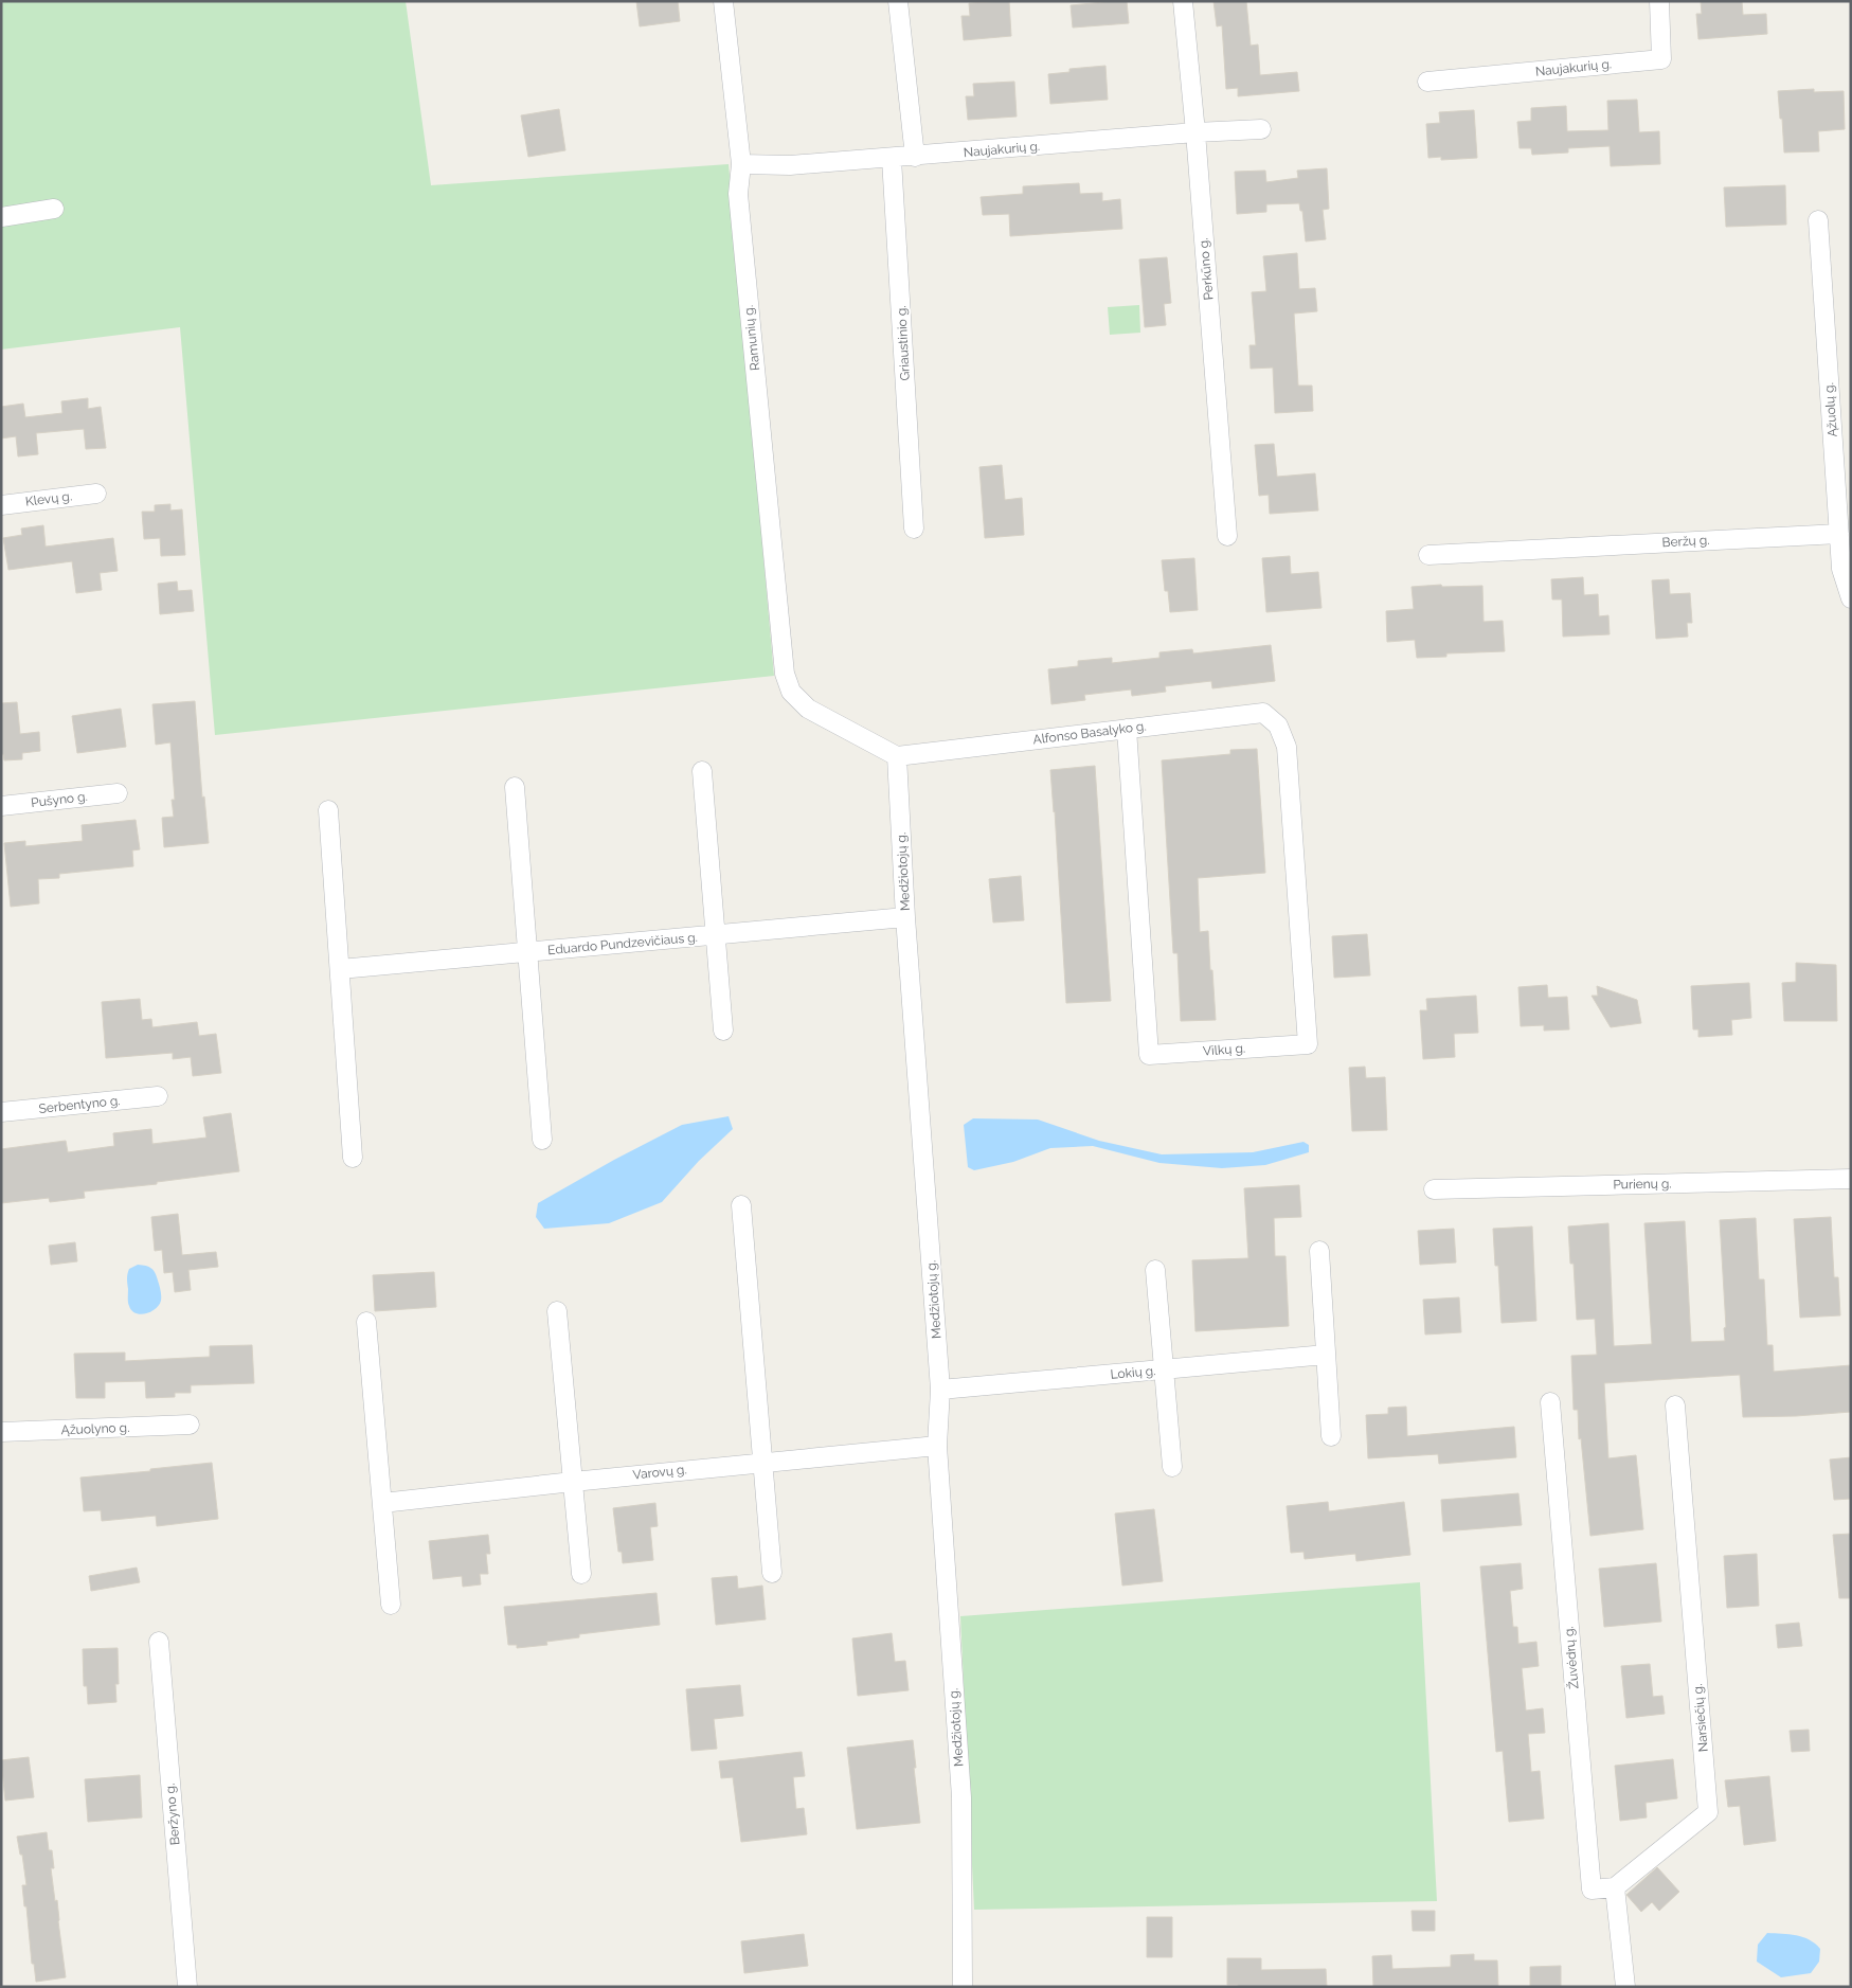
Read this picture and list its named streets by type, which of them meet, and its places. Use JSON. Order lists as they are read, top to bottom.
{
  "streets": {
    "street": [
      "Naujakurių g.",
      "Perkūno g.",
      "Ramunių g.",
      "Griaustinio g.",
      "Ąžuolų g.",
      "Klevų g.",
      "Beržų g.",
      "Alfonso Basalyko g.",
      "Pušyno g.",
      "Medžiotojų g.",
      "Eduardo Pundzevičiaus g.",
      "Vilkų g.",
      "Serbentyno g.",
      "Purienų g.",
      "Lokių g.",
      "Ąžuolyno g.",
      "Varovų g.",
      "Žuvėdrų g.",
      "Narsiečių g.",
      "Beržyno g."
    ]
  },
  "crossings": [
    ["Naujakurių g.", "Perkūno g."],
    ["Naujakurių g.", "Ramunių g."],
    ["Naujakurių g.", "Griaustinio g."],
    ["Ramunių g.", "Alfonso Basalyko g."],
    ["Ramunių g.", "Medžiotojų g."],
    ["Ąžuolų g.", "Beržų g."],
    ["Alfonso Basalyko g.", "Medžiotojų g."],
    ["Alfonso Basalyko g.", "Vilkų g."],
    ["Medžiotojų g.", "Eduardo Pundzevičiaus g."],
    ["Medžiotojų g.", "Lokių g."],
    ["Medžiotojų g.", "Varovų g."],
    ["Žuvėdrų g.", "Narsiečių g."]
  ]
}
